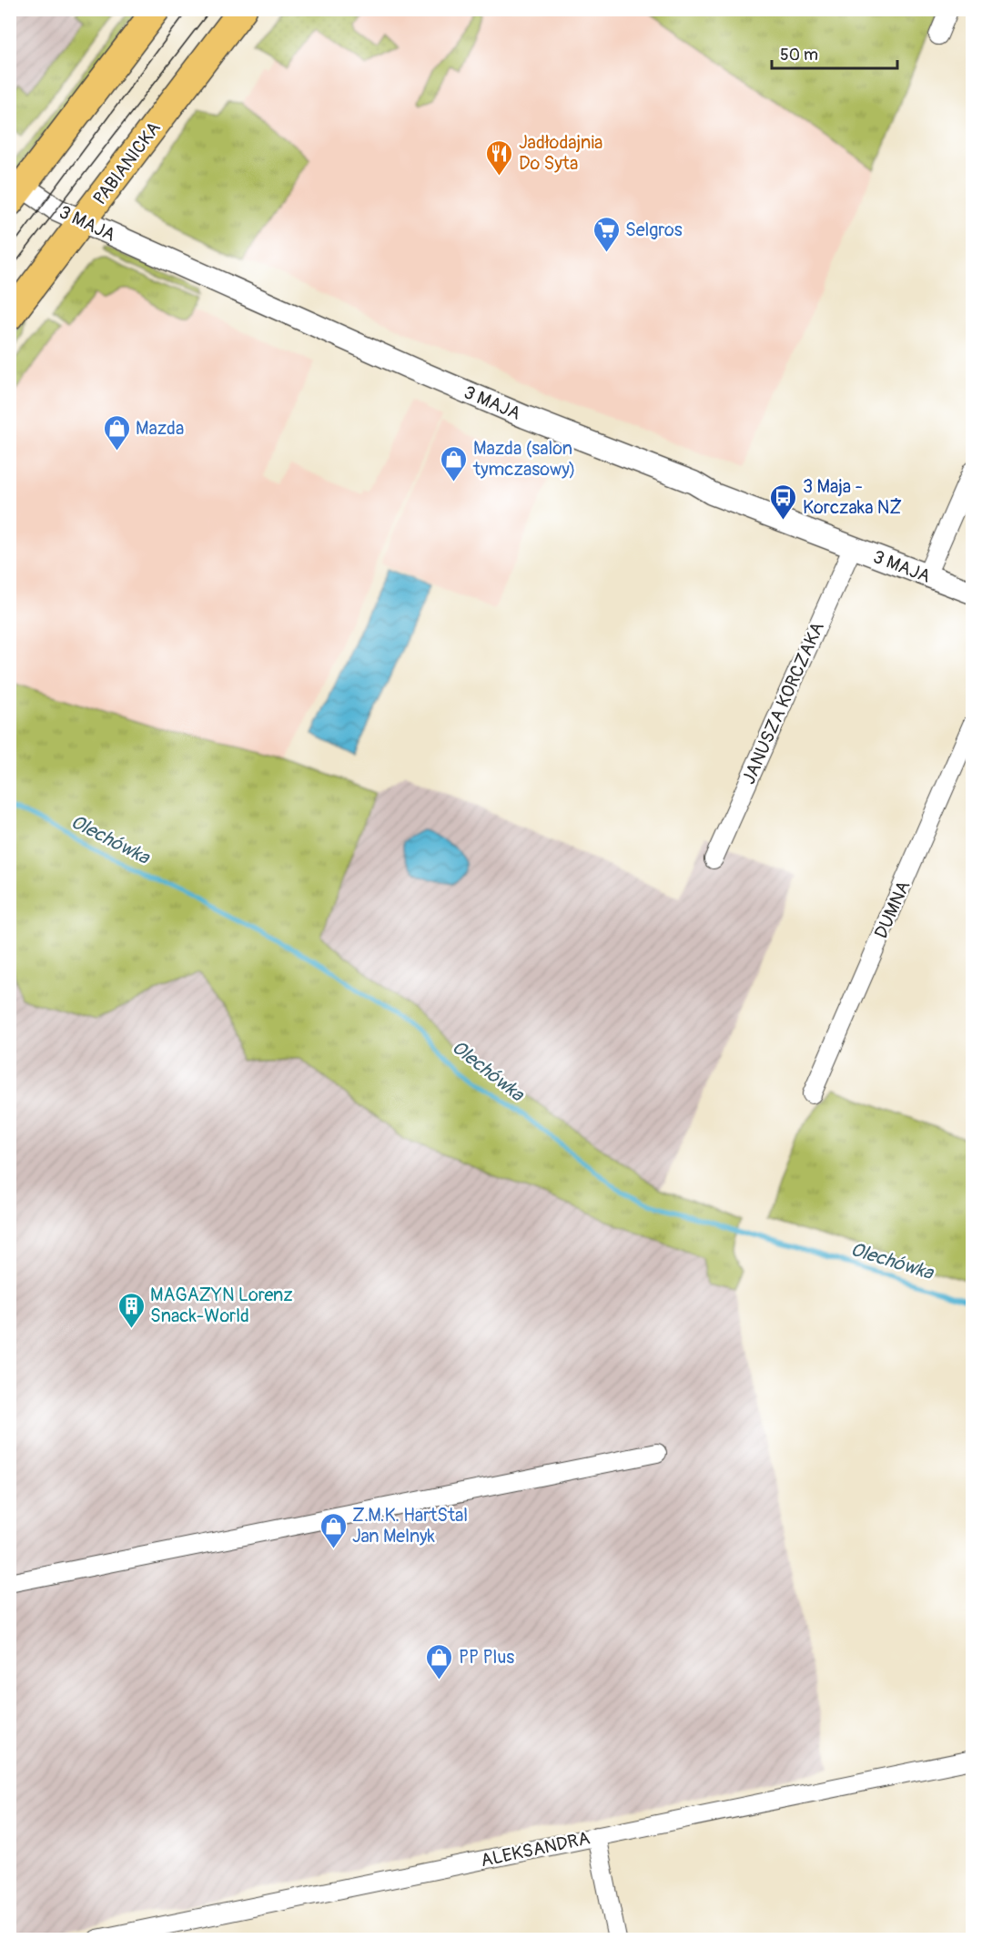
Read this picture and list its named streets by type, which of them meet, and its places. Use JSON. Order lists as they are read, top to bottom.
{
  "streets": {
    "main road": ["PABIANICKA"],
    "street": [
      "3 MAJA",
      "JANUSZA KORCZAKA",
      "DUMNA",
      "ALEKSANDRA"
    ]
  },
  "crossings": [
    ["PABIANICKA", "3 MAJA"],
    ["3 MAJA", "JANUSZA KORCZAKA"]
  ],
  "water": ["Olechówka"],
  "places": {
    "restaurant": ["Jadłodajnia Do Syta"],
    "supermarket": ["Selgros"],
    "shop": [
      "Mazda",
      "Mazda (salon tymczasowy)",
      "Z.M.K. HartStal Jan Melnyk",
      "PP Plus"
    ],
    "bus stop": ["3 Maja - Korczaka NŻ"],
    "building": ["MAGAZYN Lorenz Snack-World"]
  },
  "scale_bar": "50 m"
}
